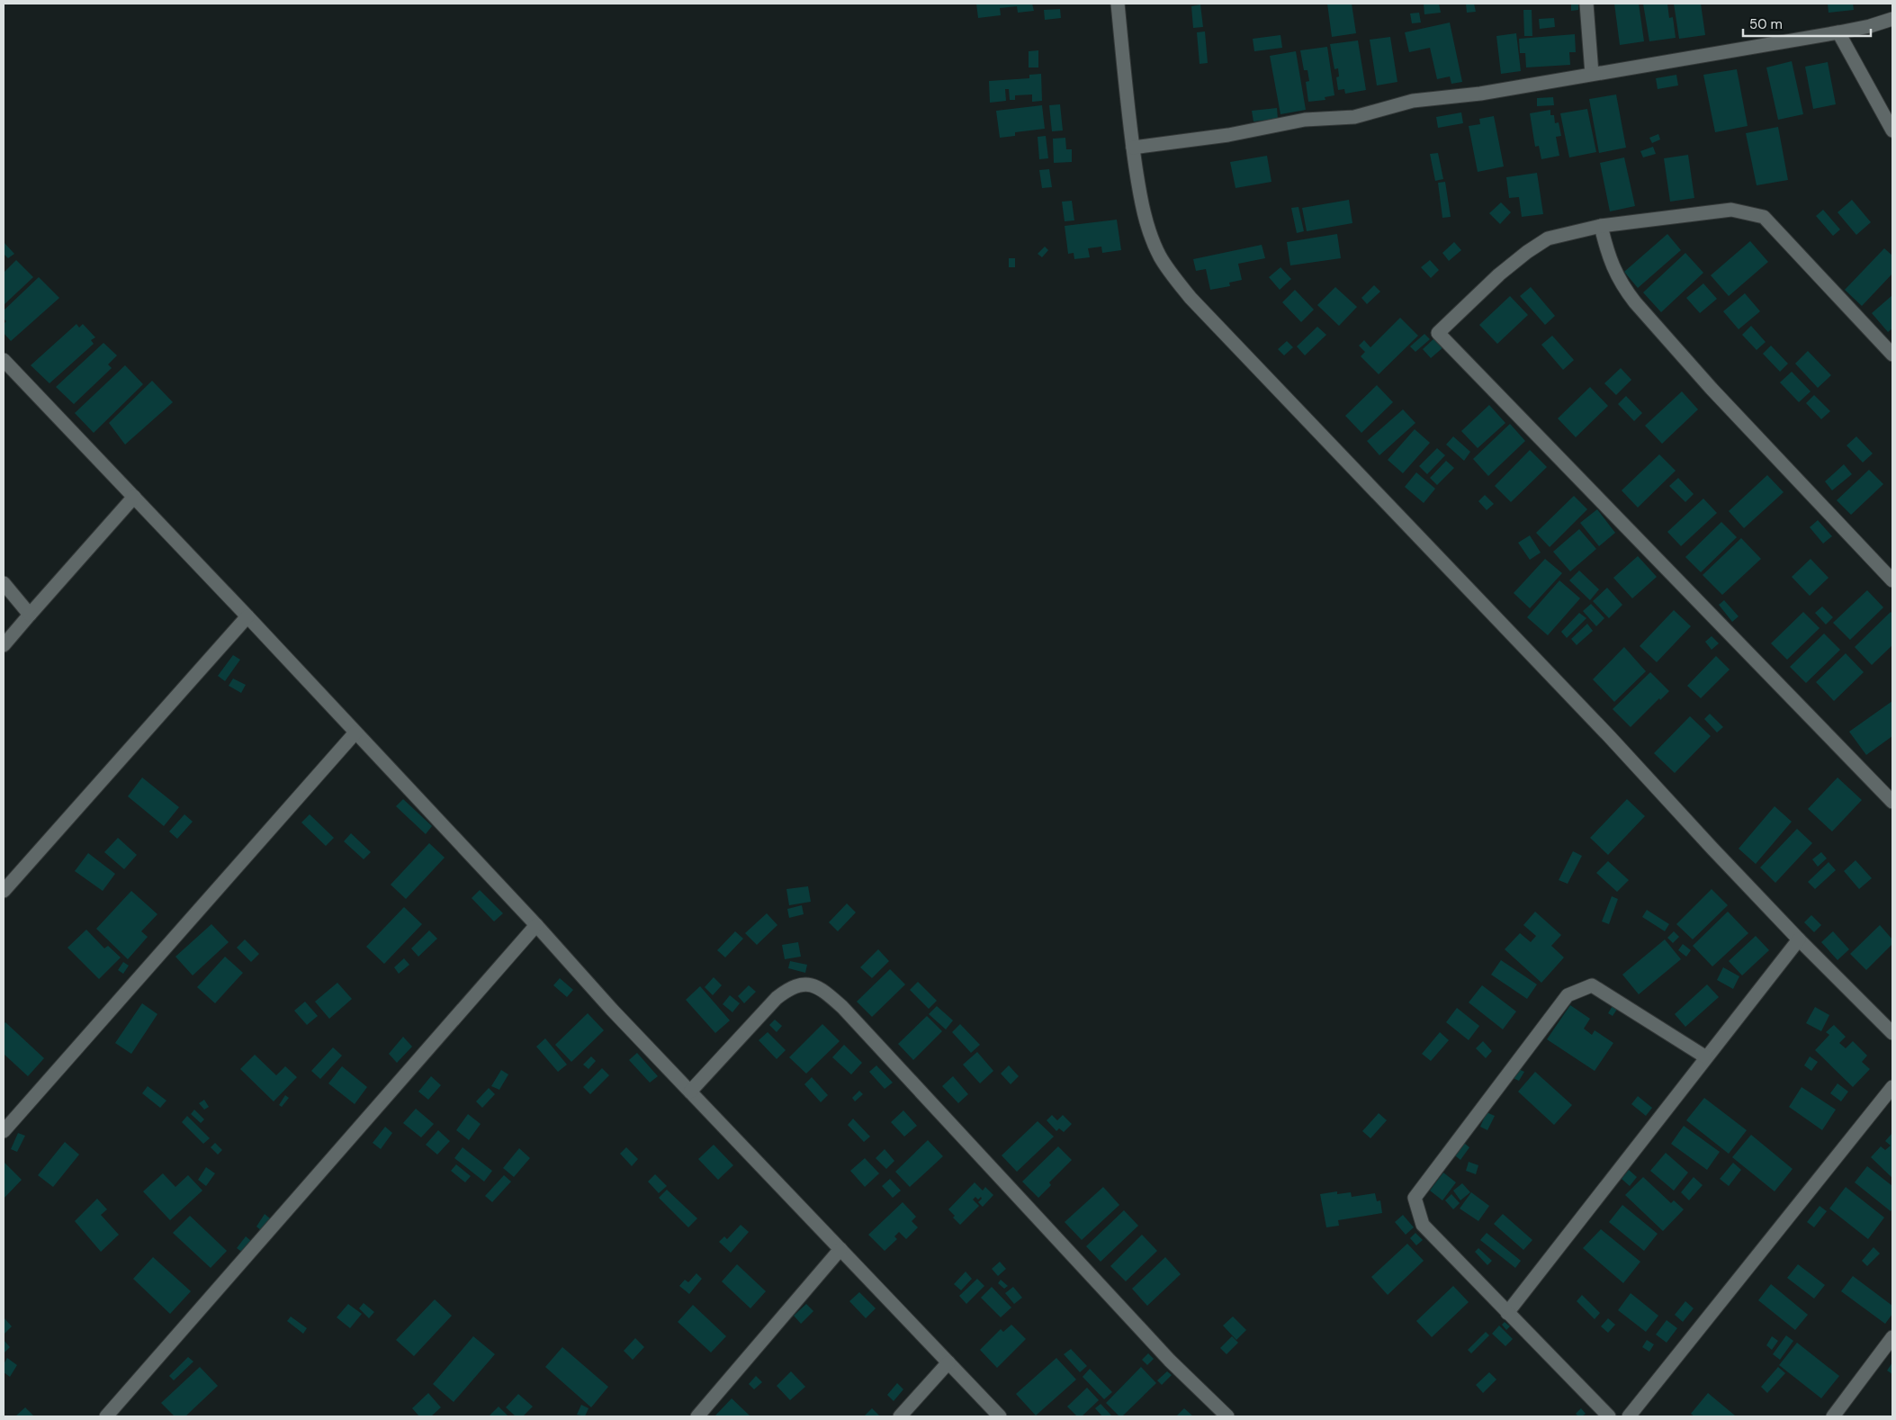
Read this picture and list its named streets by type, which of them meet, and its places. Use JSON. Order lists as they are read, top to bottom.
{
  "scale_bar": "50 m"
}
